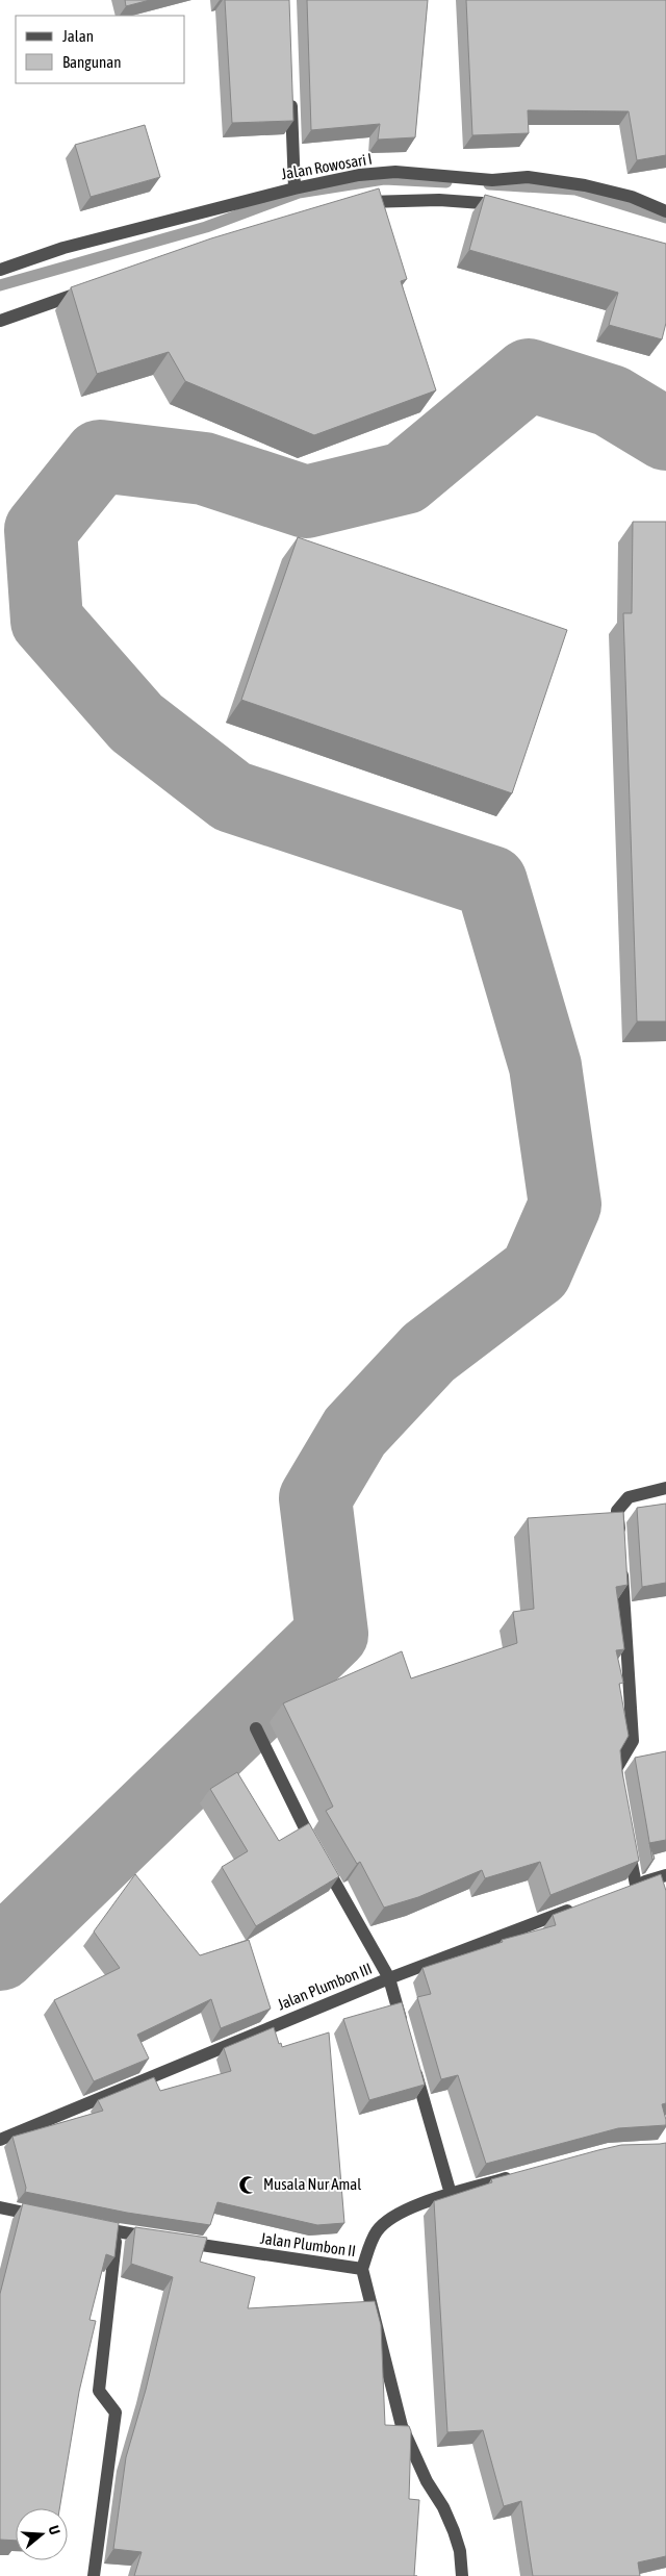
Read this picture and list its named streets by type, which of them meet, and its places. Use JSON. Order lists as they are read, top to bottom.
{
  "streets": {
    "street": ["Jalan Rowosari I", "Jalan Plumbon III", "Jalan Plumbon II"]
  },
  "places": {
    "mosque": ["Musala Nur Amal"]
  },
  "legend": ["Jalan", "Bangunan"],
  "north": "right"
}
